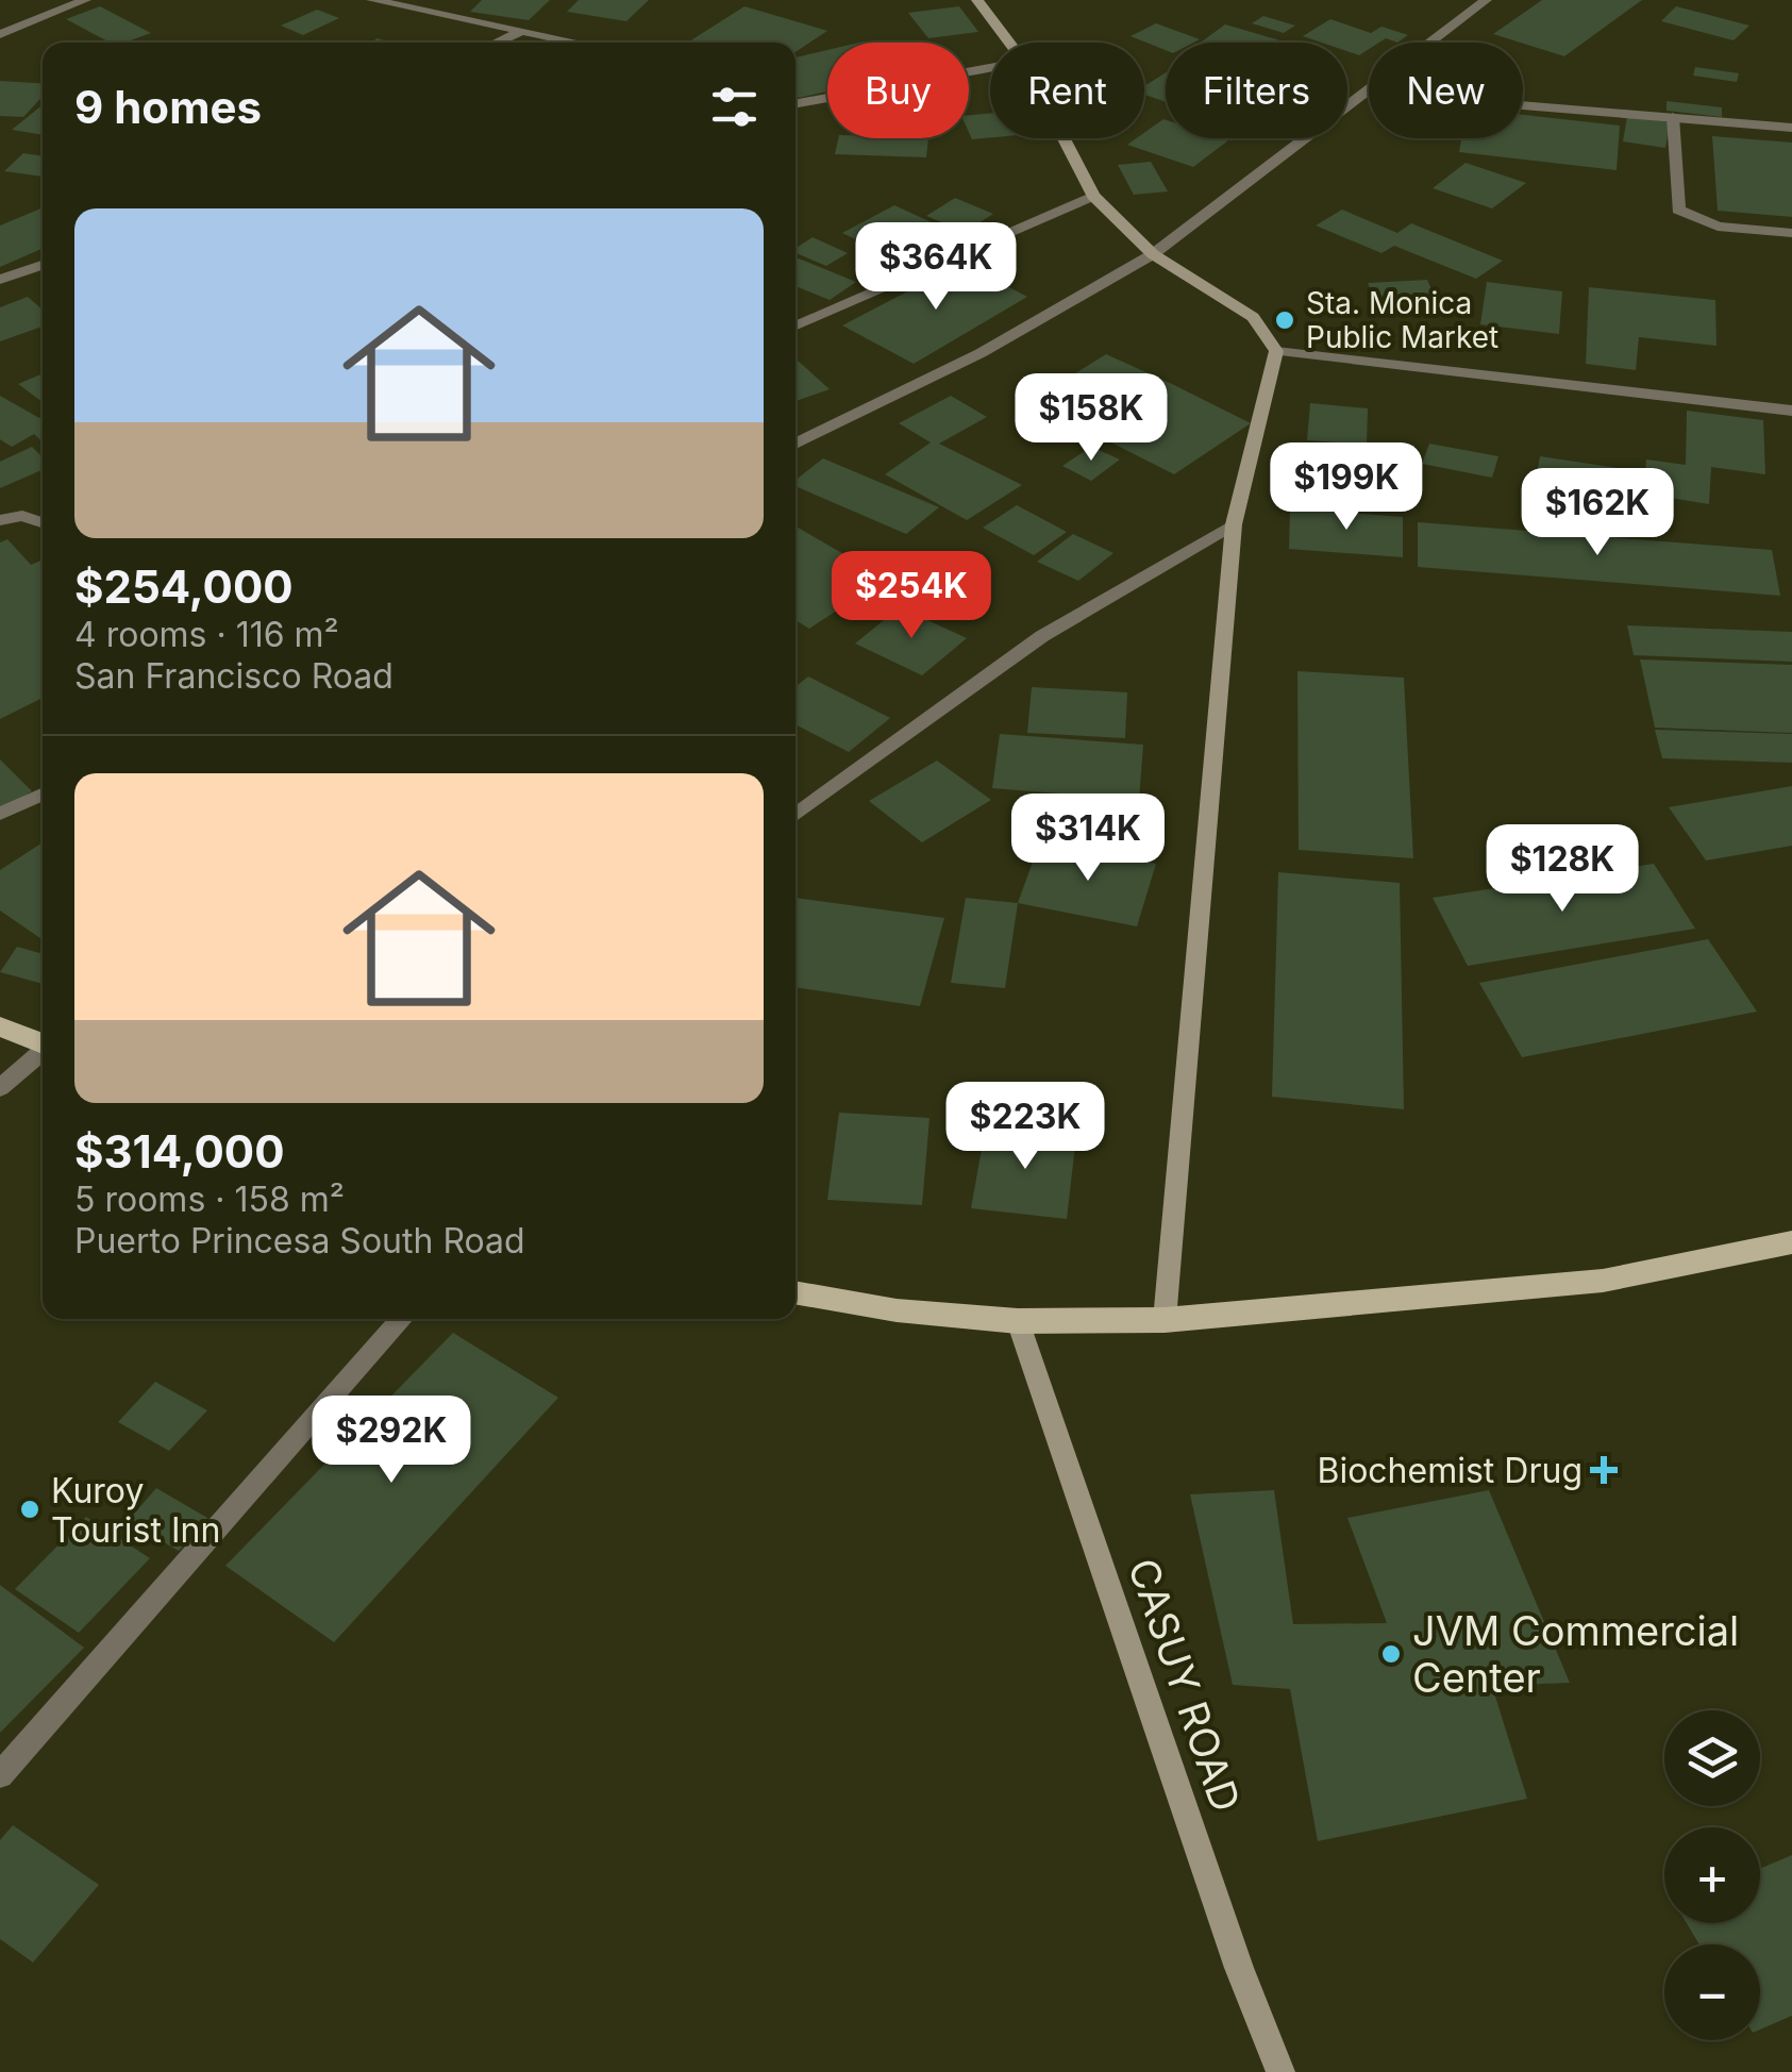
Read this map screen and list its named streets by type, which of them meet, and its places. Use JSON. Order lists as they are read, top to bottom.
{
  "streets": {
    "street": ["CASUY ROAD"]
  },
  "places": {
    "other": ["Sta. Monica Public Market", "Kuroy Tourist Inn", "JVM Commercial Center"],
    "health": ["Biochemist Drug"]
  },
  "page": {
    "chip": [
      "Buy",
      "Rent",
      "Filters",
      "New"
    ],
    "heading": "9 homes",
    "list": [
      {
        "name": "$254,000",
        "note": "4 rooms · 116 m² · San Francisco Road"
      },
      {
        "name": "$314,000",
        "note": "5 rooms · 158 m² · Puerto Princesa South Road"
      }
    ],
    "price": [
      "$364K",
      "$158K",
      "$199K",
      "$162K",
      "$254K",
      "$314K",
      "$128K",
      "$223K",
      "$292K"
    ],
    "map_buttons": ["+", "−"]
  }
}
